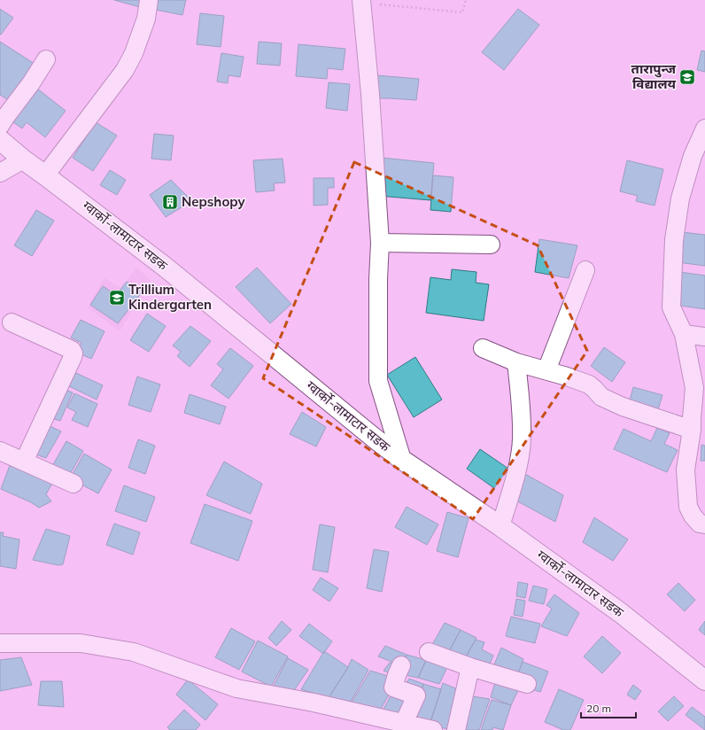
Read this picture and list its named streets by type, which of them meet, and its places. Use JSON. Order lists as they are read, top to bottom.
{
  "streets": {
    "main road": ["ग्वार्को-लामाटार सडक"]
  },
  "places": {
    "school or university": ["तारापुन्ज विद्यालय", "Trillium Kindergarten"],
    "building": ["Nepshopy"]
  },
  "scale_bar": "20 m"
}
